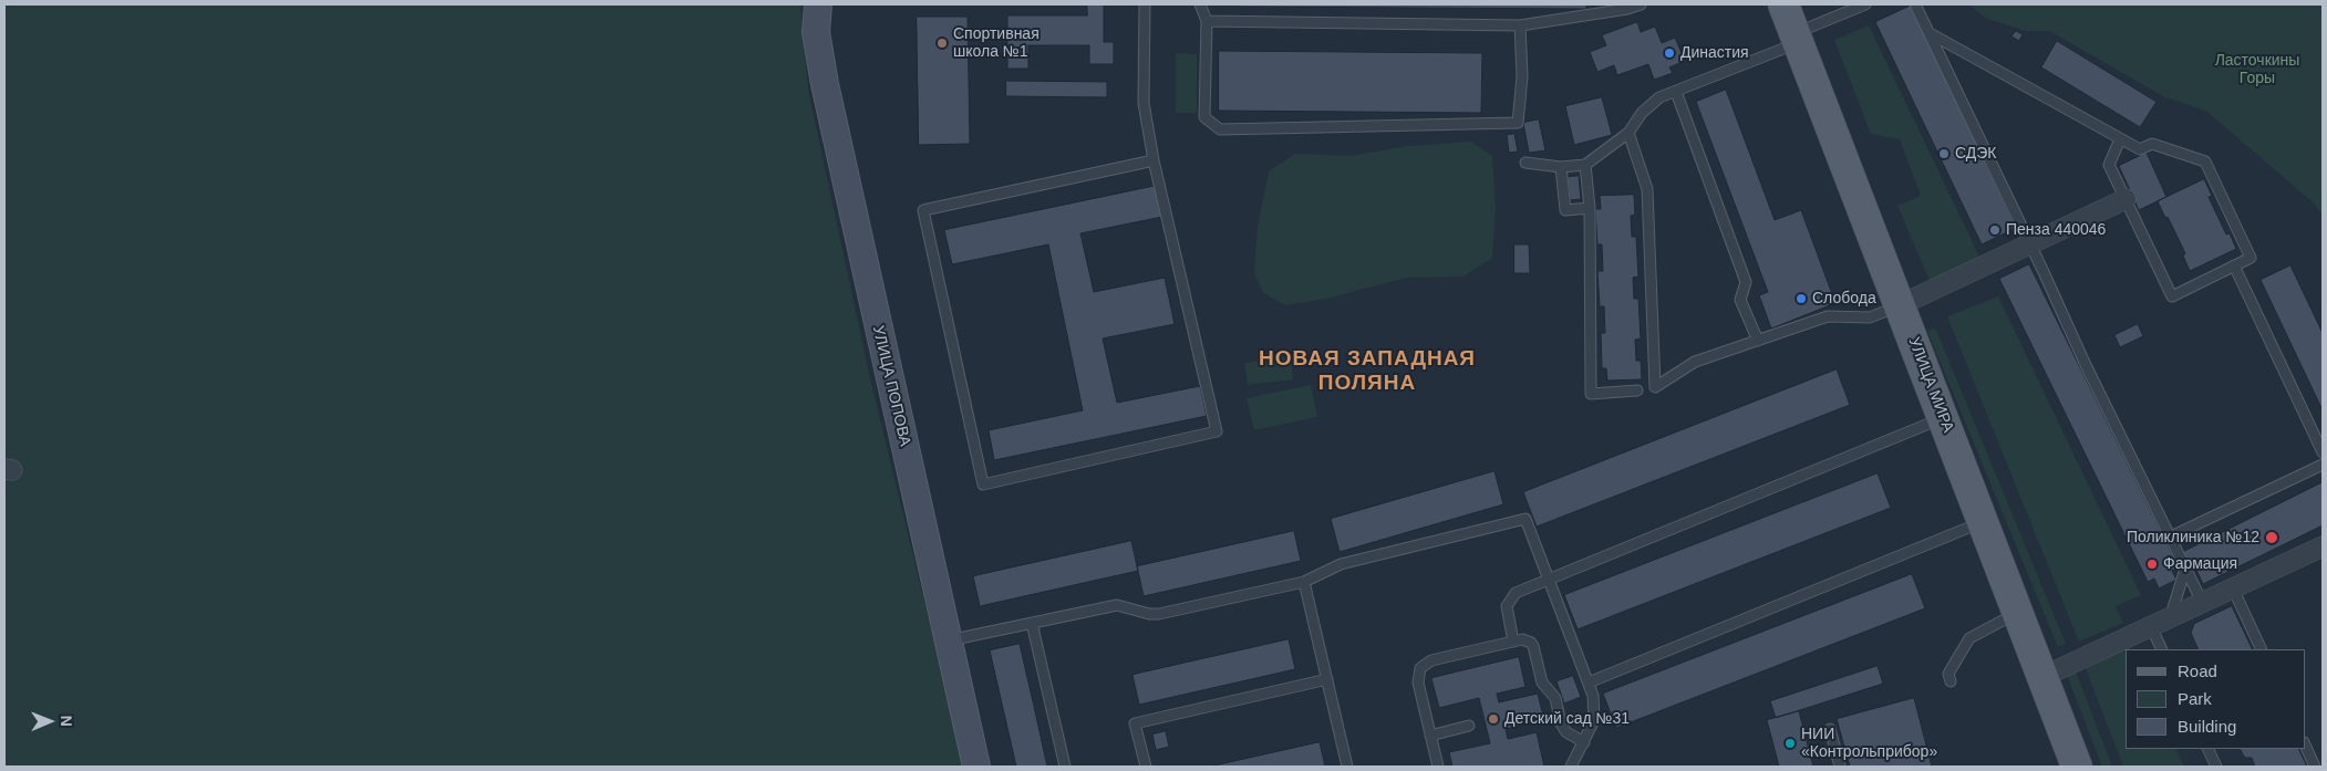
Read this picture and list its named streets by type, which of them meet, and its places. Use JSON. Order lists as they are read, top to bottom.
{
  "streets": {
    "main road": ["УЛИЦА МИРА"],
    "street": ["УЛИЦА ПОПОВА"]
  },
  "districts": ["НОВАЯ ЗАПАДНАЯ ПОЛЯНА"],
  "parks": ["Ласточкины Горы"],
  "places": [
    "Спортивная школа №1",
    "Династия",
    "СДЭК",
    "Пенза 440046",
    "Слобода",
    "Поликлиника №12",
    "Фармация",
    "Детский сад №31",
    "НИИ «Контрольприбор»"
  ],
  "legend": ["Road", "Park", "Building"],
  "north": "right"
}
